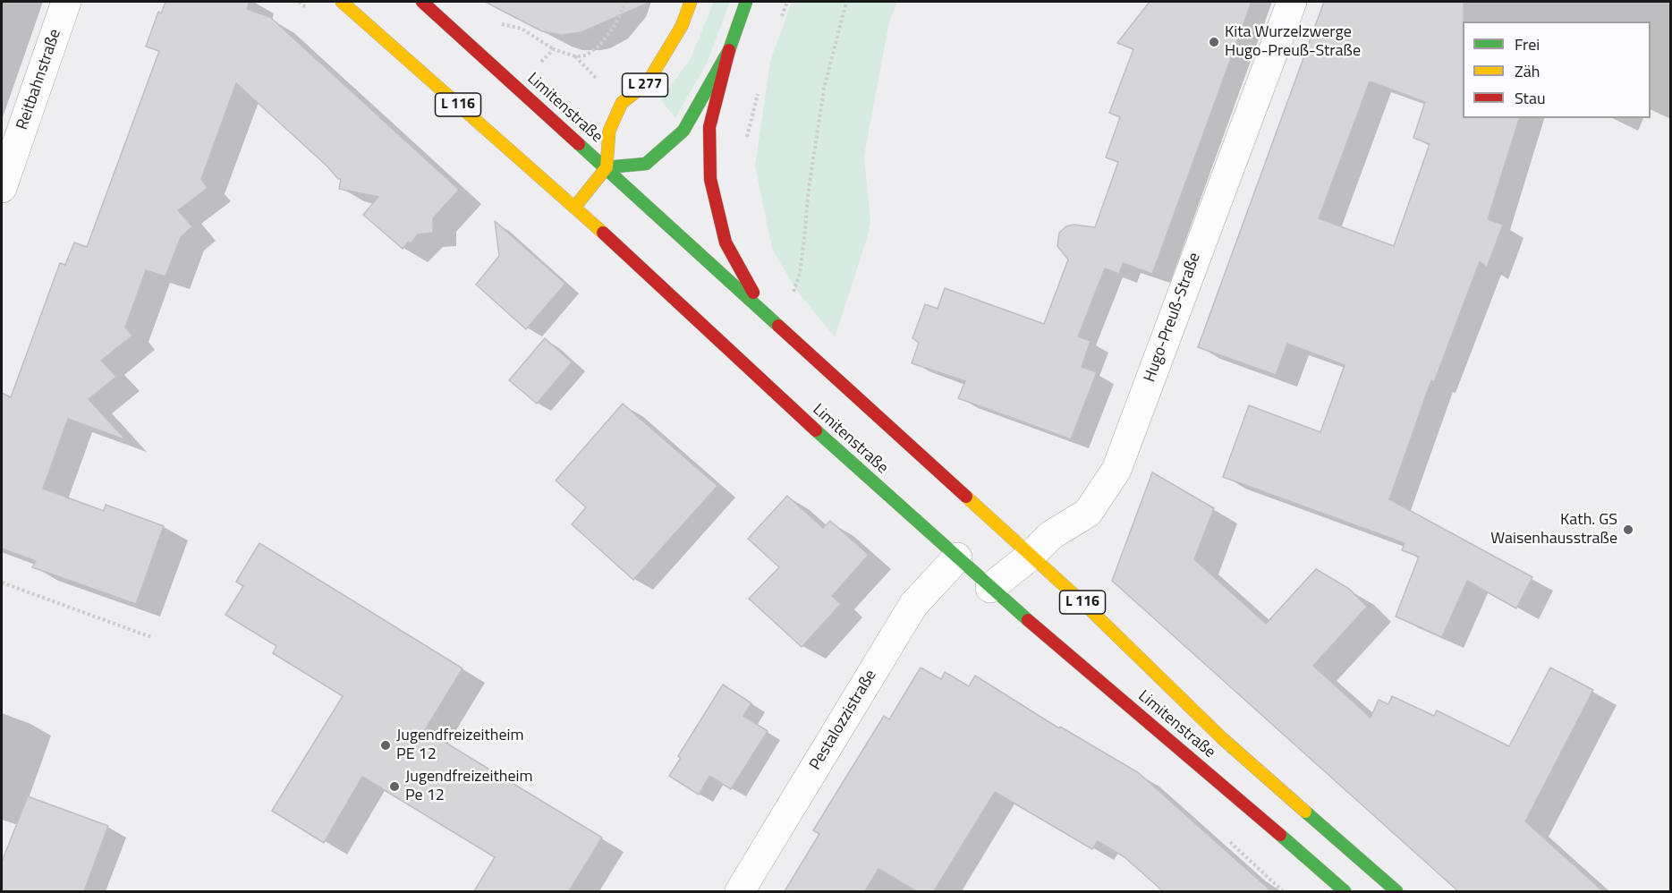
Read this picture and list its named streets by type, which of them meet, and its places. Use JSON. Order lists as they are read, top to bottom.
{
  "streets": {
    "main road": ["L 277", "L 116", "Limitenstraße"],
    "street": ["Reitbahnstraße", "Hugo-Preuß-Straße", "Pestalozzistraße"]
  },
  "crossings": [
    ["L 277", "Limitenstraße"],
    ["L 116", "Limitenstraße"],
    ["Limitenstraße", "Hugo-Preuß-Straße"],
    ["Limitenstraße", "Pestalozzistraße"]
  ],
  "places": [
    "Kita Wurzelzwerge Hugo-Preuß-Straße",
    "Kath. GS Waisenhausstraße",
    "Jugendfreizeitheim PE 12",
    "Jugendfreizeitheim Pe 12"
  ],
  "legend": ["Frei", "Zäh", "Stau"]
}
